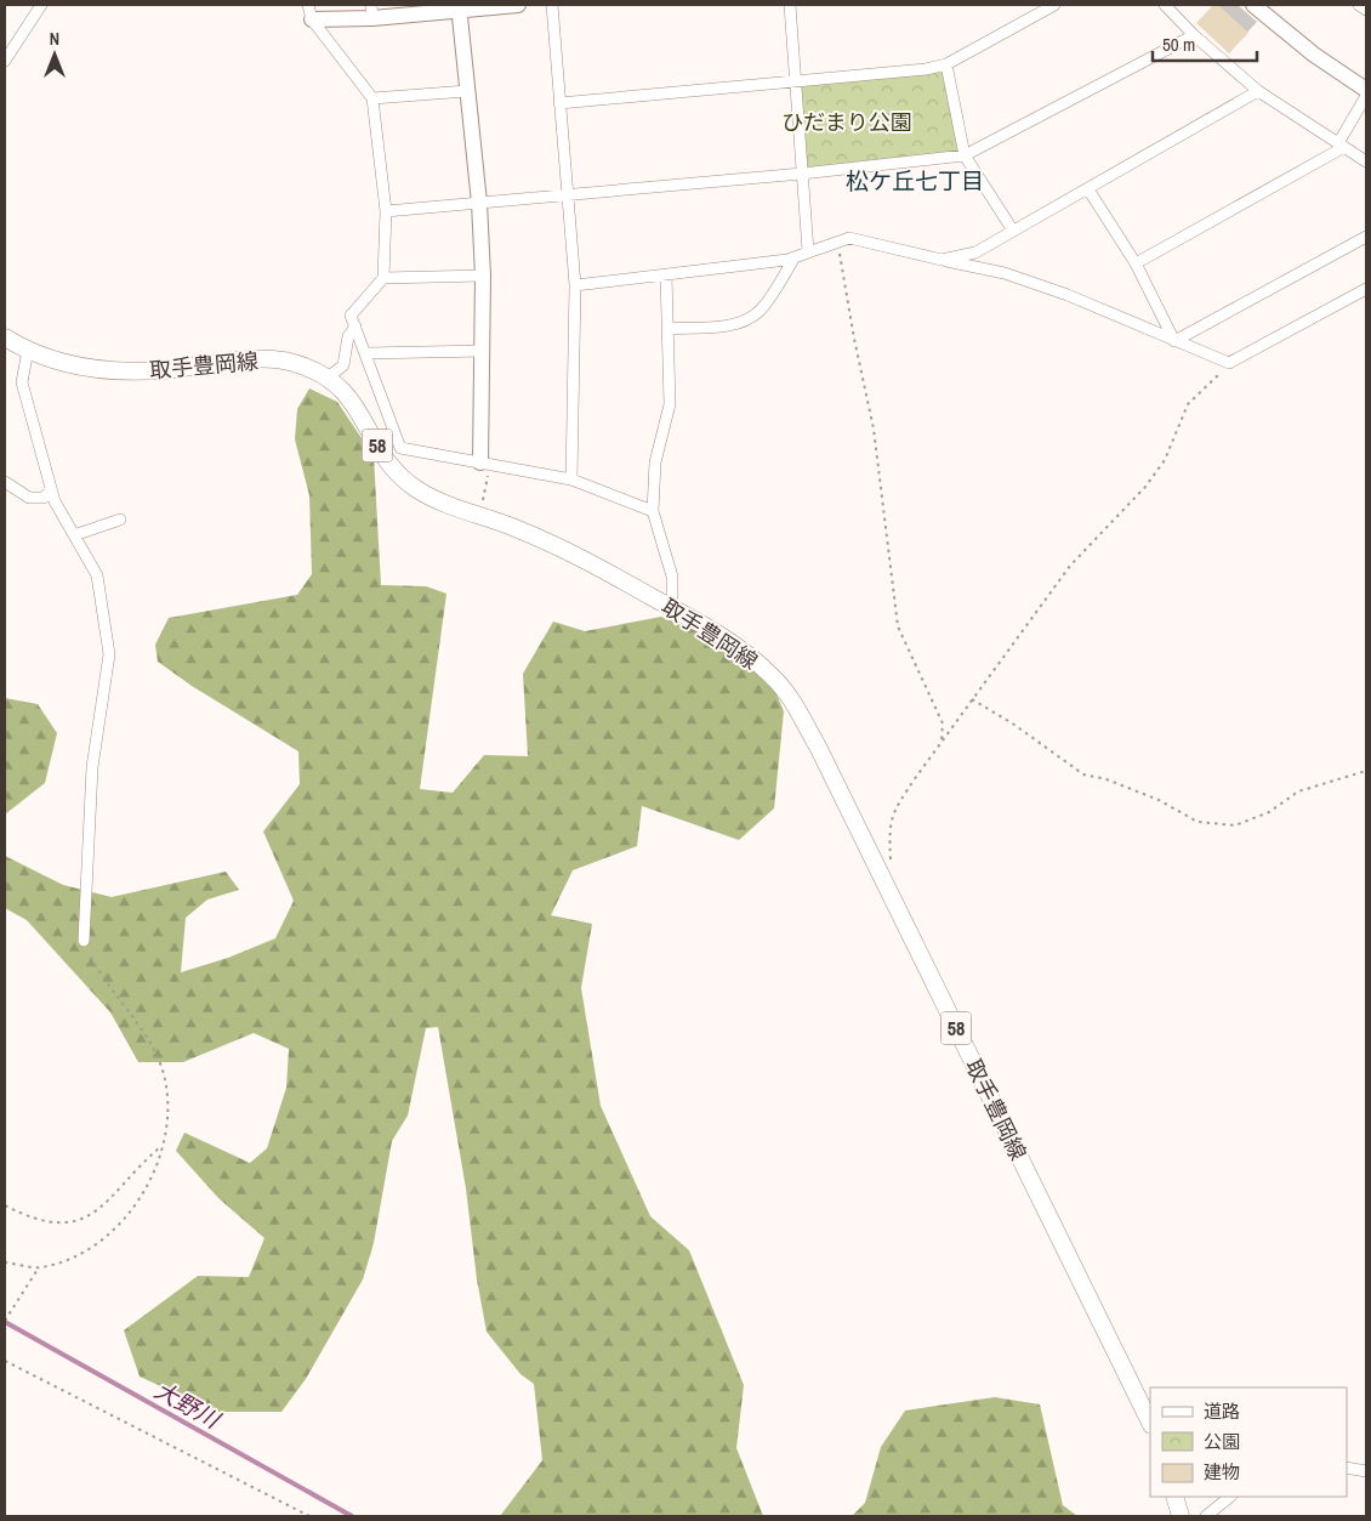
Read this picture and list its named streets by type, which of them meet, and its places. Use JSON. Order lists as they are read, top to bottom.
{
  "streets": {
    "main road": ["取手豊岡線", "58"]
  },
  "districts": ["松ケ丘七丁目"],
  "water": ["大野川"],
  "parks": ["ひだまり公園"],
  "legend": ["道路", "公園", "建物"],
  "scale_bar": "50 m",
  "north": "top"
}
